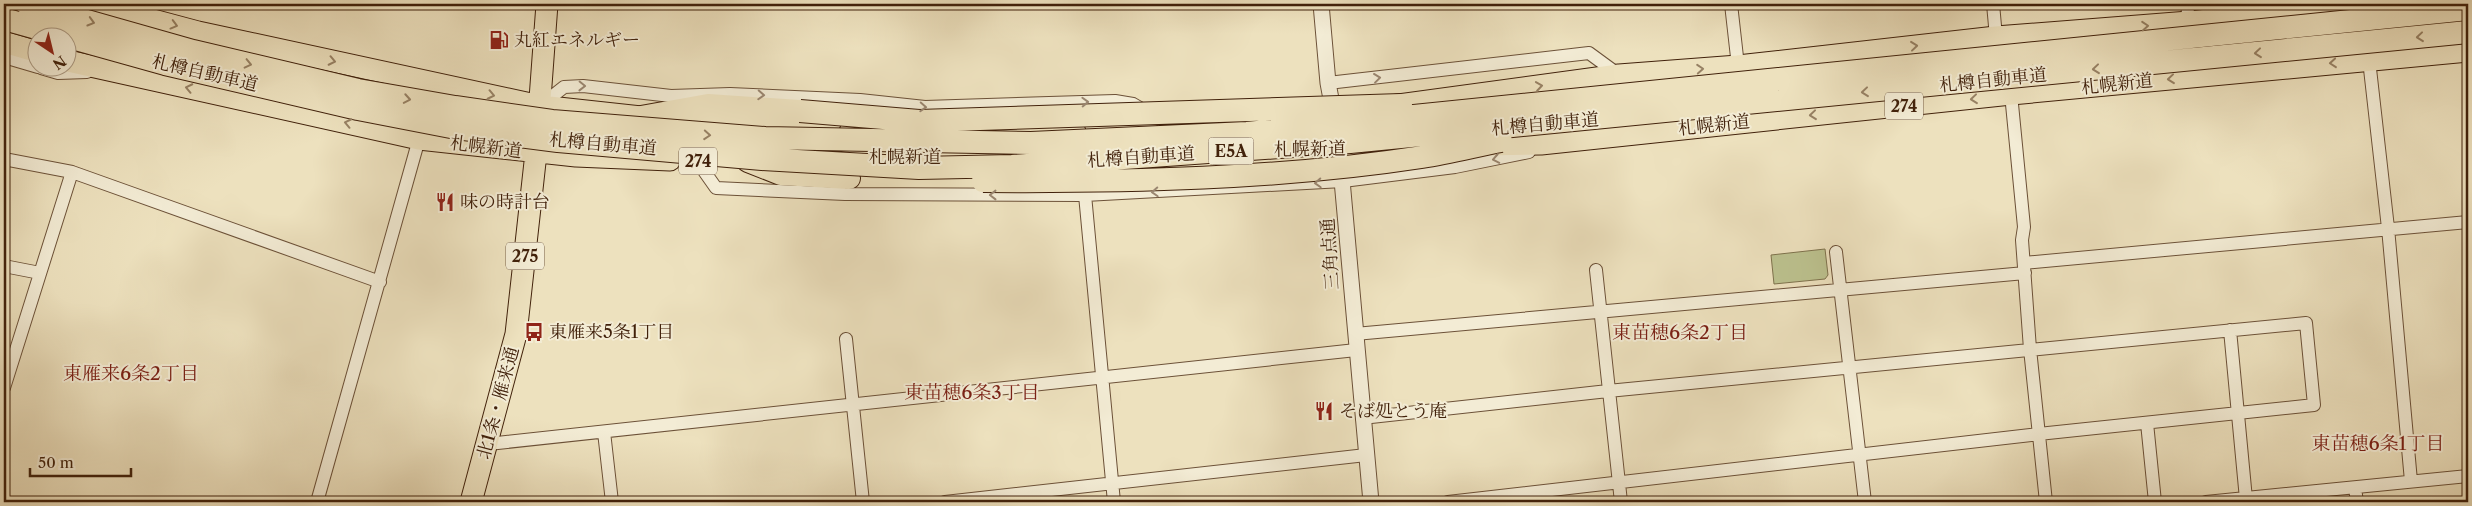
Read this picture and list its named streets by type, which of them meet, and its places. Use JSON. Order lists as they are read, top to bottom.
{
  "streets": {
    "highway": [
      "札樽自動車道",
      "札幌新道",
      "274",
      "E5A",
      "275",
      "北1条・雁来通"
    ],
    "street": ["三角点通"]
  },
  "crossings": [
    ["札幌新道", "三角点通"],
    ["札幌新道", "北1条・雁来通"]
  ],
  "districts": [
    "東苗穂6条2丁目",
    "東雁来6条2丁目",
    "東苗穂6条3丁目",
    "東苗穂6条1丁目"
  ],
  "places": {
    "fuel station": ["丸紅エネルギー"],
    "restaurant": ["味の時計台", "そば処とう庵"],
    "bus stop": ["東雁来5条1丁目"]
  },
  "scale_bar": "50 m",
  "north": "bottom right"
}
